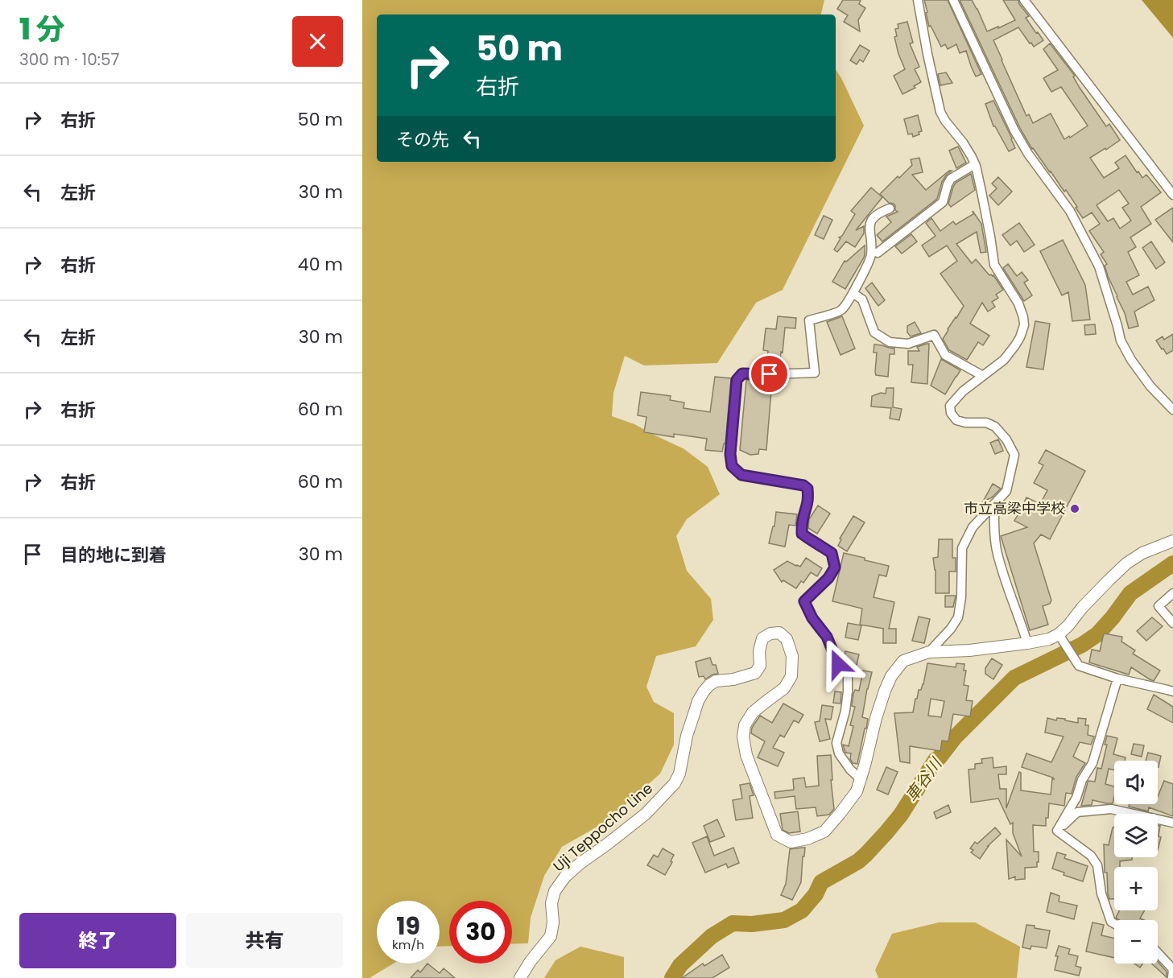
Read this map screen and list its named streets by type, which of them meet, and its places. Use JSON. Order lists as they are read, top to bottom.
{
  "streets": {
    "main road": ["Uji Teppocho Line"]
  },
  "water": ["車谷川"],
  "places": ["市立高梁中学校"],
  "page": {
    "heading": ["1 分", "300 m · 10:57"],
    "turn": ["50 m", "右折"],
    "list": [
      {
        "name": "右折",
        "value": "50 m"
      },
      {
        "name": "左折",
        "value": "30 m"
      },
      {
        "name": "右折",
        "value": "40 m"
      },
      {
        "name": "左折",
        "value": "30 m"
      },
      {
        "name": "右折",
        "value": "60 m"
      },
      {
        "name": "右折",
        "value": "60 m"
      },
      {
        "name": "目的地に到着",
        "value": "30 m"
      }
    ],
    "then": "その先",
    "map_buttons": ["+", "−"],
    "speed": "19 km/h",
    "limit": "30",
    "buttons": ["終了", "共有"]
  }
}
